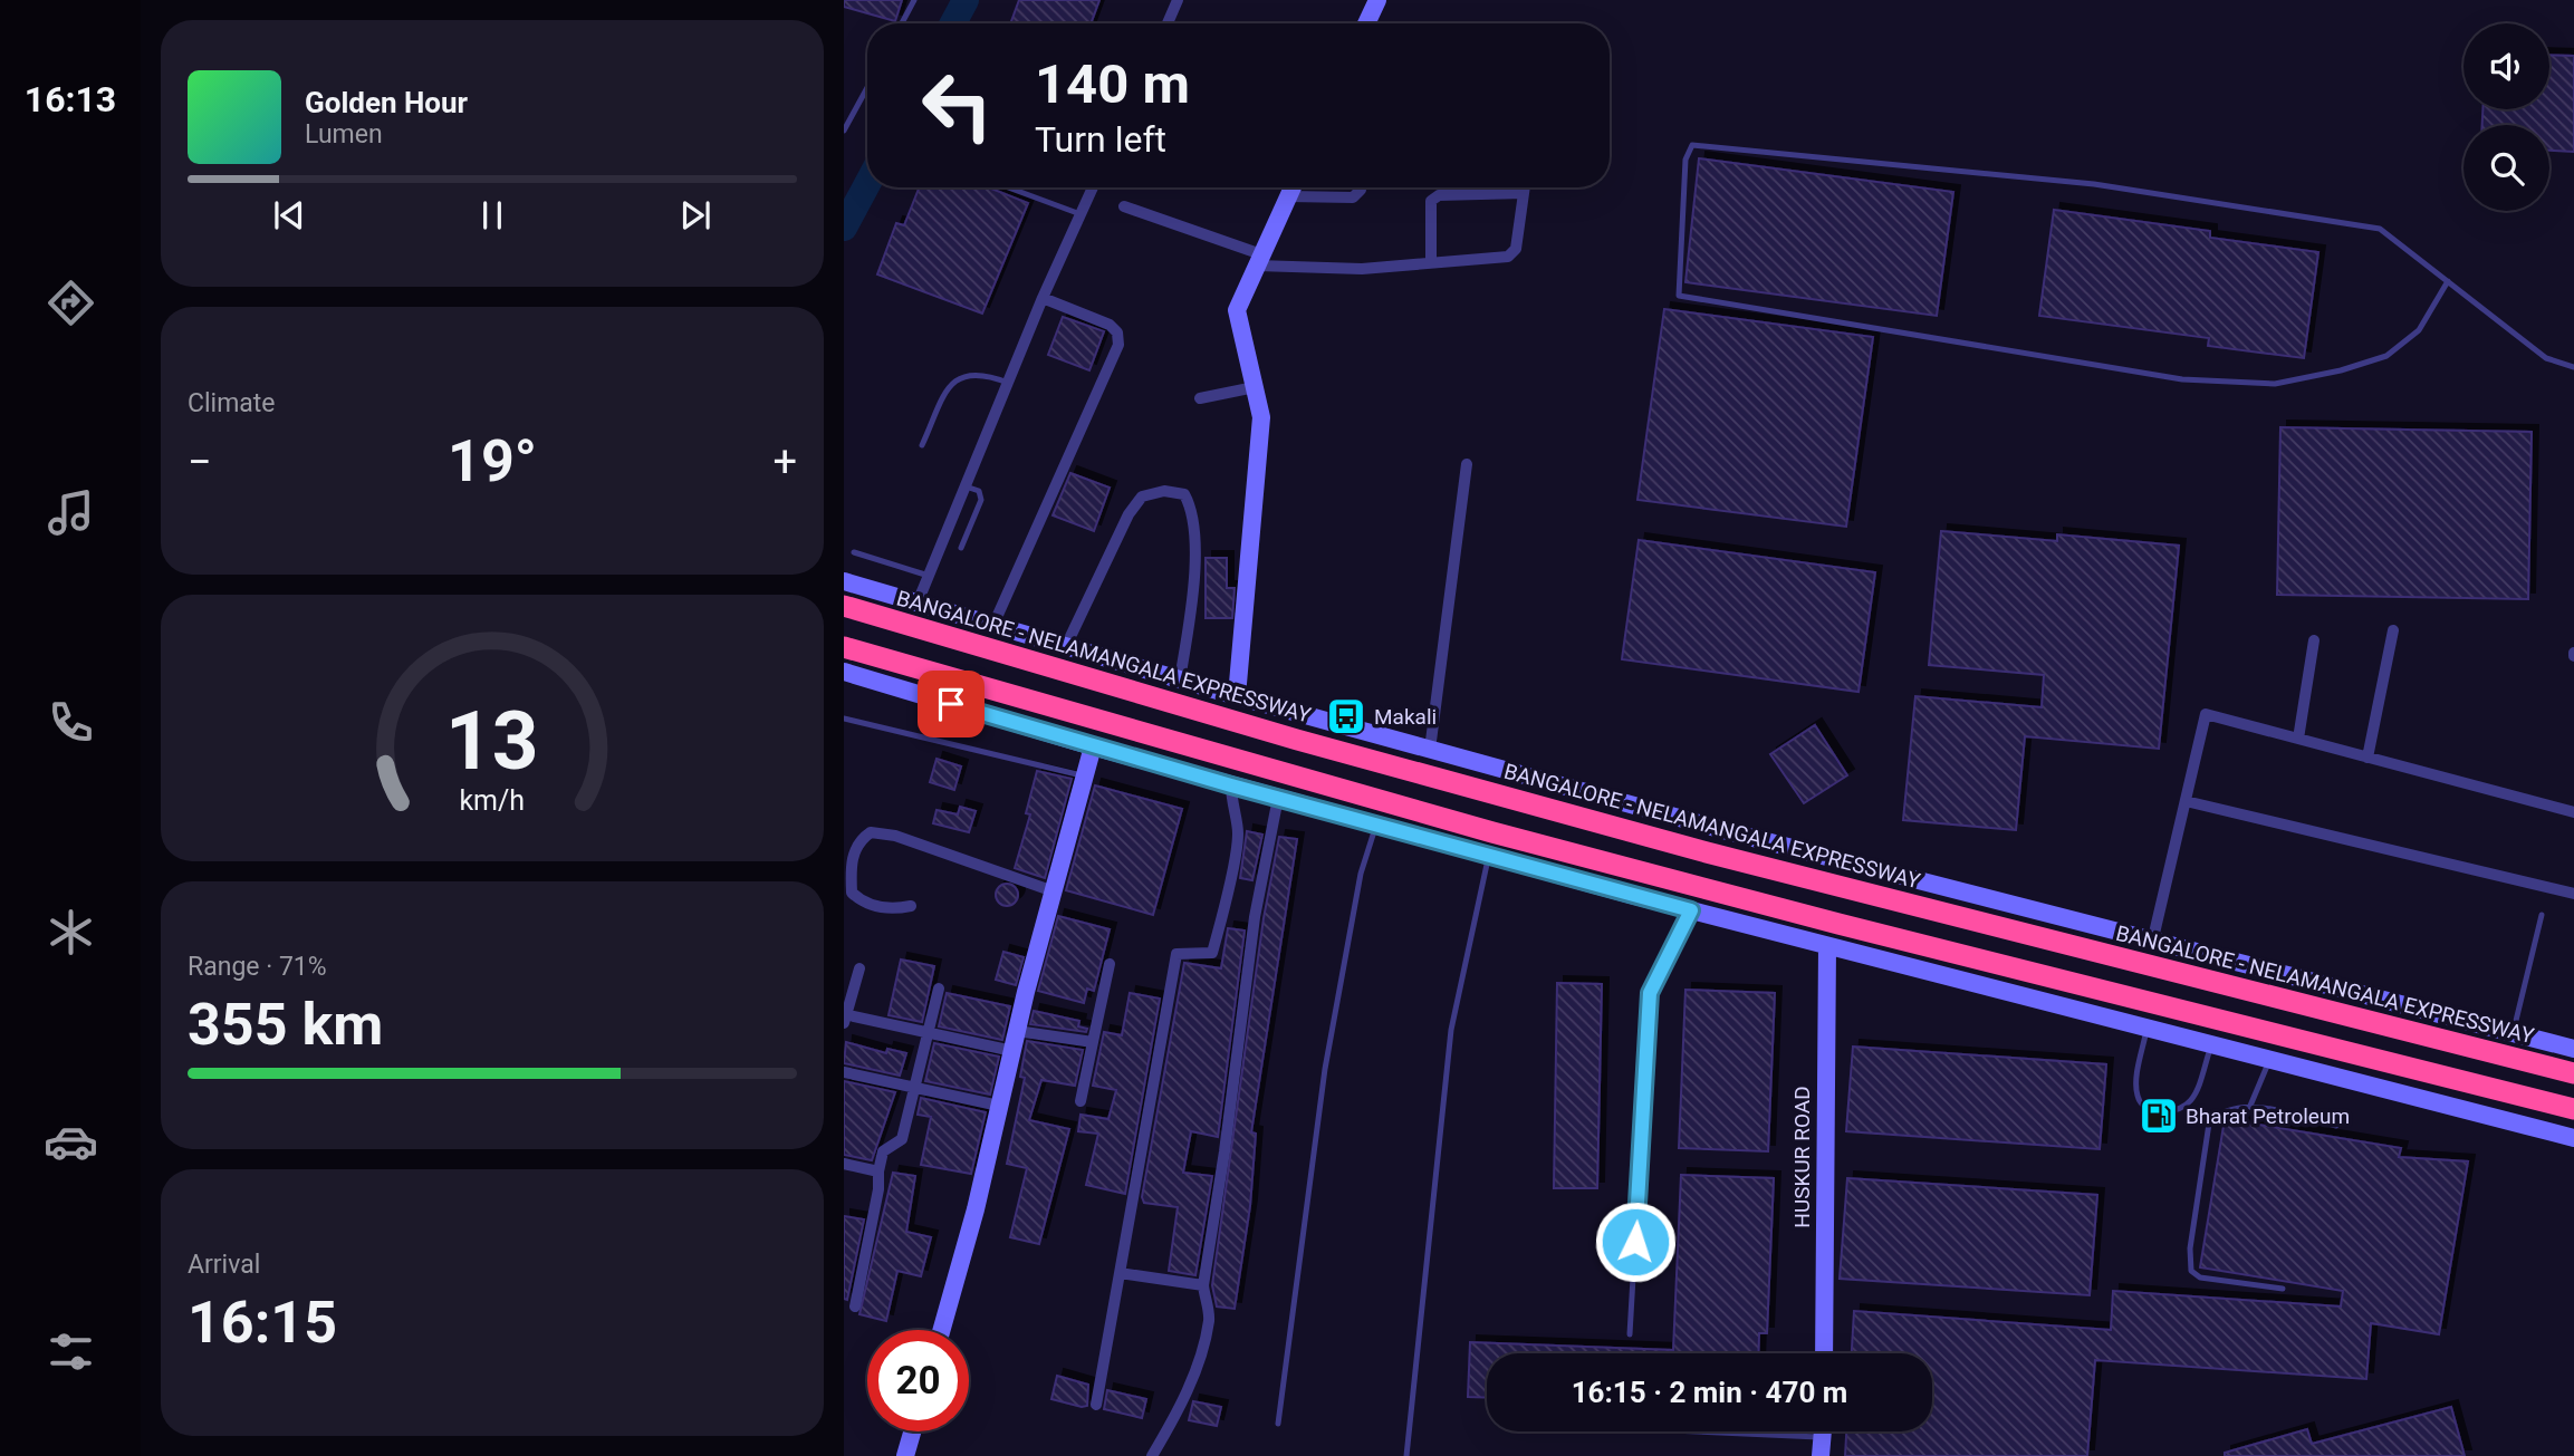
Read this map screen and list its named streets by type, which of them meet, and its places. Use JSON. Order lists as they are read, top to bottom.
{
  "streets": {
    "highway": ["BANGALORE - NELAMANGALA EXPRESSWAY"],
    "street": ["HUSKUR ROAD"]
  },
  "places": {
    "bus stop": ["Makali"],
    "fuel station": ["Bharat Petroleum"]
  },
  "page": {
    "tabs": "16:13",
    "turn": ["140 m", "Turn left"],
    "song": ["Golden Hour", "Lumen"],
    "tile": [
      "Climate",
      ["Range · 71%", "355 km"],
      ["Arrival", "16:15"]
    ],
    "heat": ["−", "19°", "+"],
    "limit": "20",
    "trip": "16:15 · 2 min · 470 m",
    "gauge": ["13", "km/h"]
  }
}
